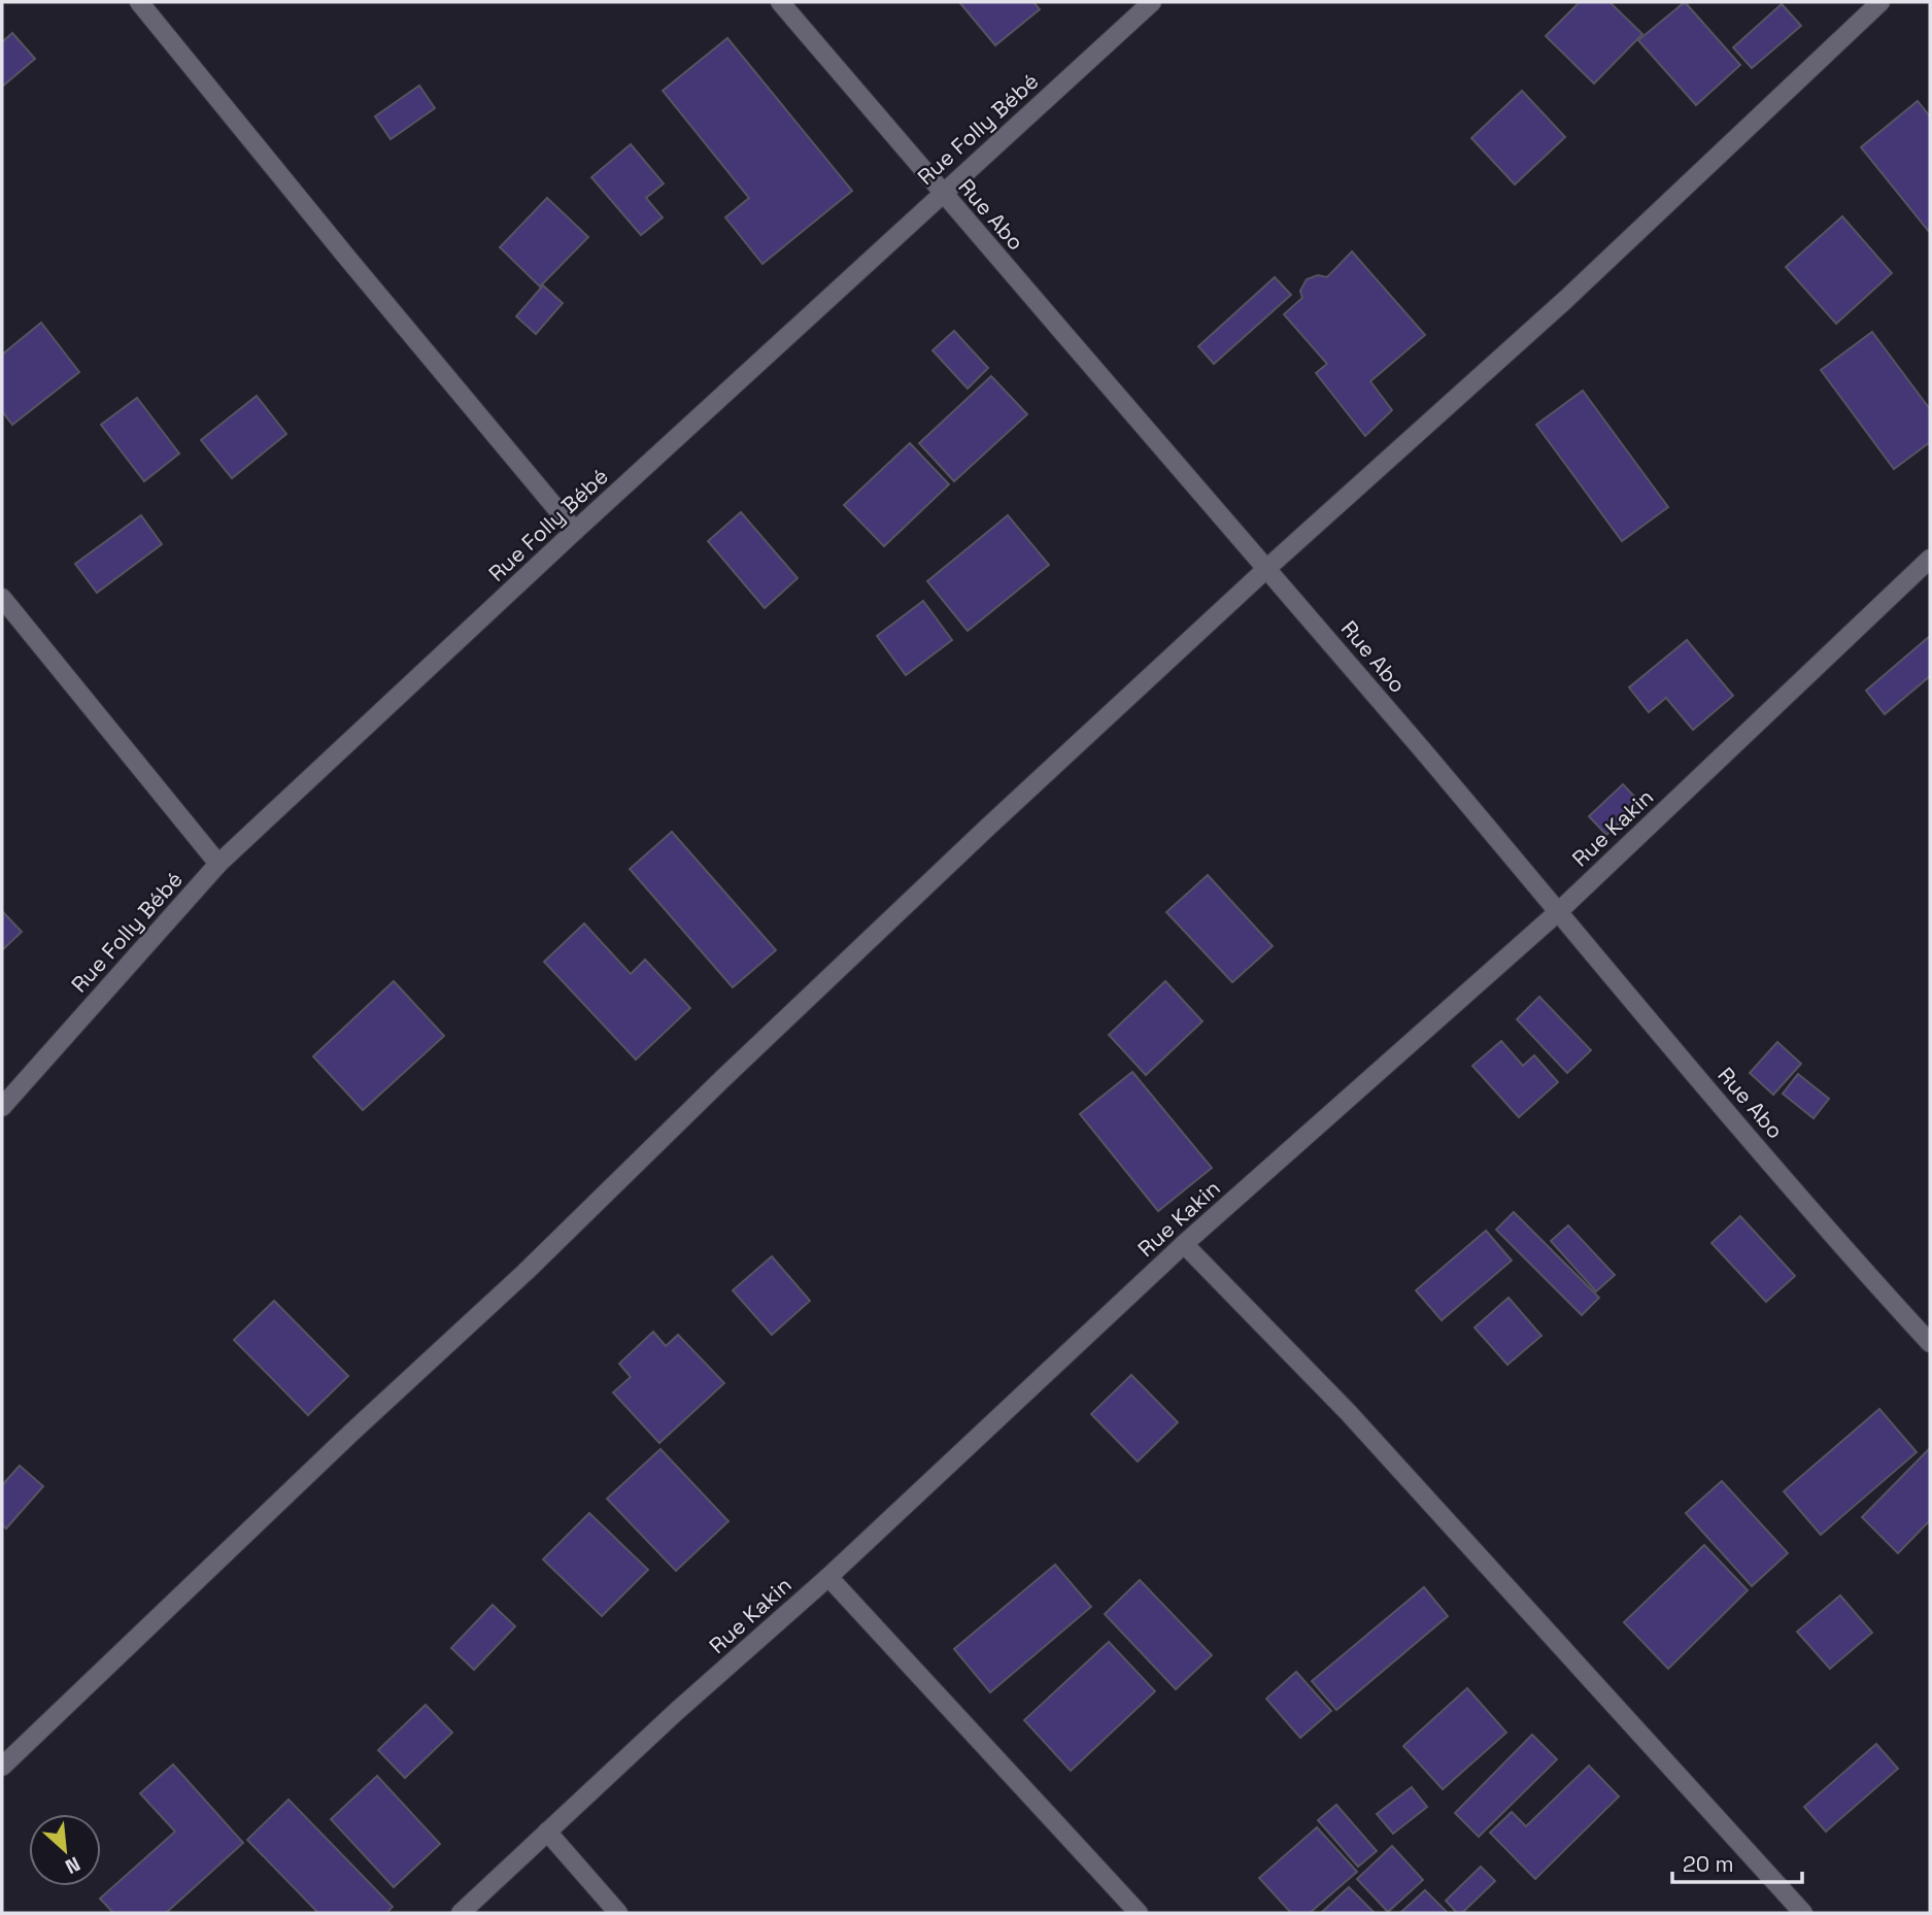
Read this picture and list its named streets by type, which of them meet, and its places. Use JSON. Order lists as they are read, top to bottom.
{
  "streets": {
    "street": ["Rue Folly Bébé", "Rue Abo", "Rue Kakin"]
  },
  "crossings": [
    ["Rue Folly Bébé", "Rue Abo"],
    ["Rue Abo", "Rue Kakin"]
  ],
  "scale_bar": "20 m",
  "north": "bottom right"
}
